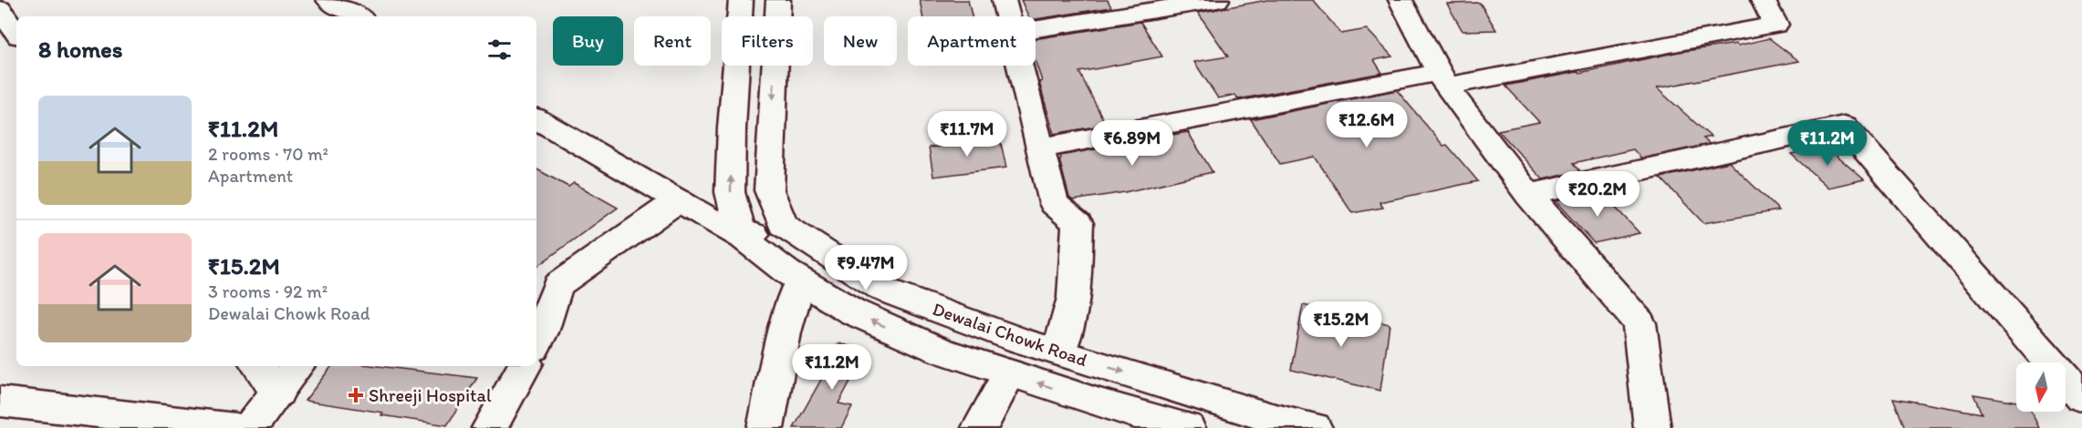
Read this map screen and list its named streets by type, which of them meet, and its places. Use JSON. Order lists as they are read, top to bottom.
{
  "streets": {
    "street": ["Dewalai Chowk Road"]
  },
  "places": {
    "health": ["Shreeji Hospital"]
  },
  "north": "bottom",
  "page": {
    "chip": [
      "Buy",
      "Rent",
      "Filters",
      "New",
      "Apartment"
    ],
    "heading": "8 homes",
    "list": [
      {
        "name": "₹11.2M",
        "note": "2 rooms · 70 m² · Apartment"
      },
      {
        "name": "₹15.2M",
        "note": "3 rooms · 92 m² · Dewalai Chowk Road"
      }
    ],
    "price": [
      "₹12.6M",
      "₹11.7M",
      "₹6.89M",
      "₹11.2M",
      "₹20.2M",
      "₹9.47M",
      "₹15.2M",
      "₹11.2M"
    ]
  }
}
